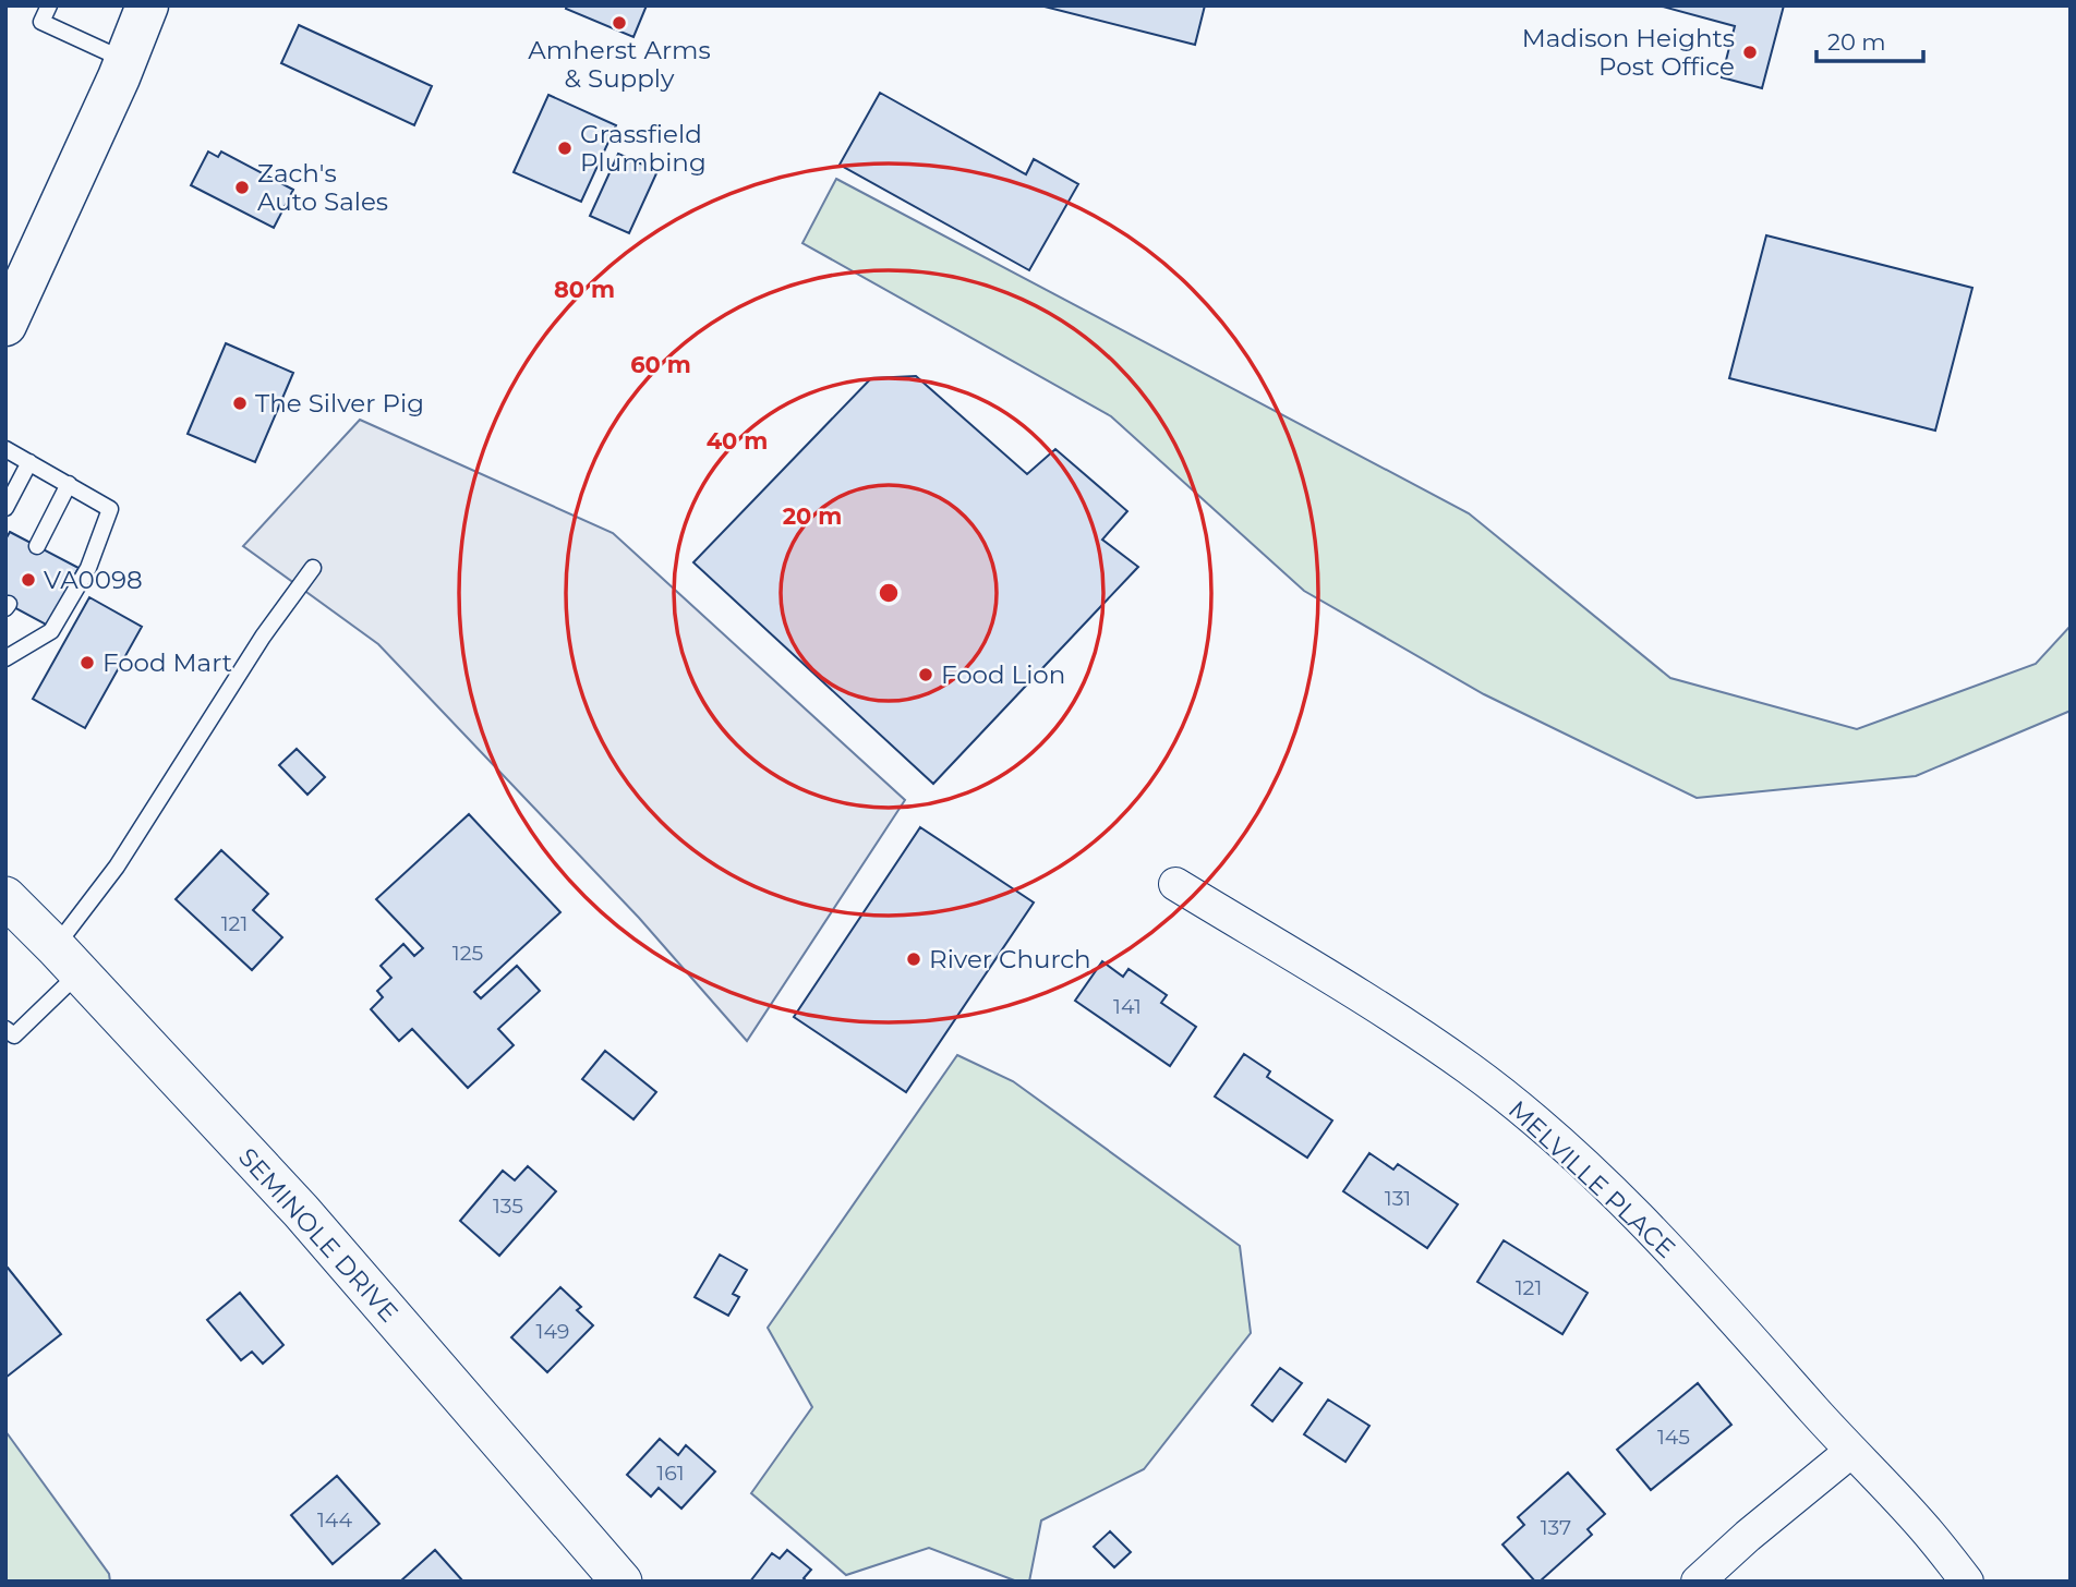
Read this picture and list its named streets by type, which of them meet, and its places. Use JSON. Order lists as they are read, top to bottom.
{
  "streets": {
    "street": ["MELVILLE PLACE", "SEMINOLE DRIVE"]
  },
  "places": [
    "Amherst Arms & Supply",
    "Madison Heights Post Office",
    "Grassfield Plumbing",
    "Zach's Auto Sales",
    "The Silver Pig",
    "VA0098",
    "Food Mart",
    "Food Lion",
    "River Church"
  ],
  "house_numbers": [
    "121",
    "125",
    "141",
    "131",
    "135",
    "121",
    "149",
    "145",
    "161",
    "144",
    "137"
  ],
  "scale_bar": "20 m",
  "rings": [
    "80 m",
    "60 m",
    "40 m",
    "20 m"
  ]
}
